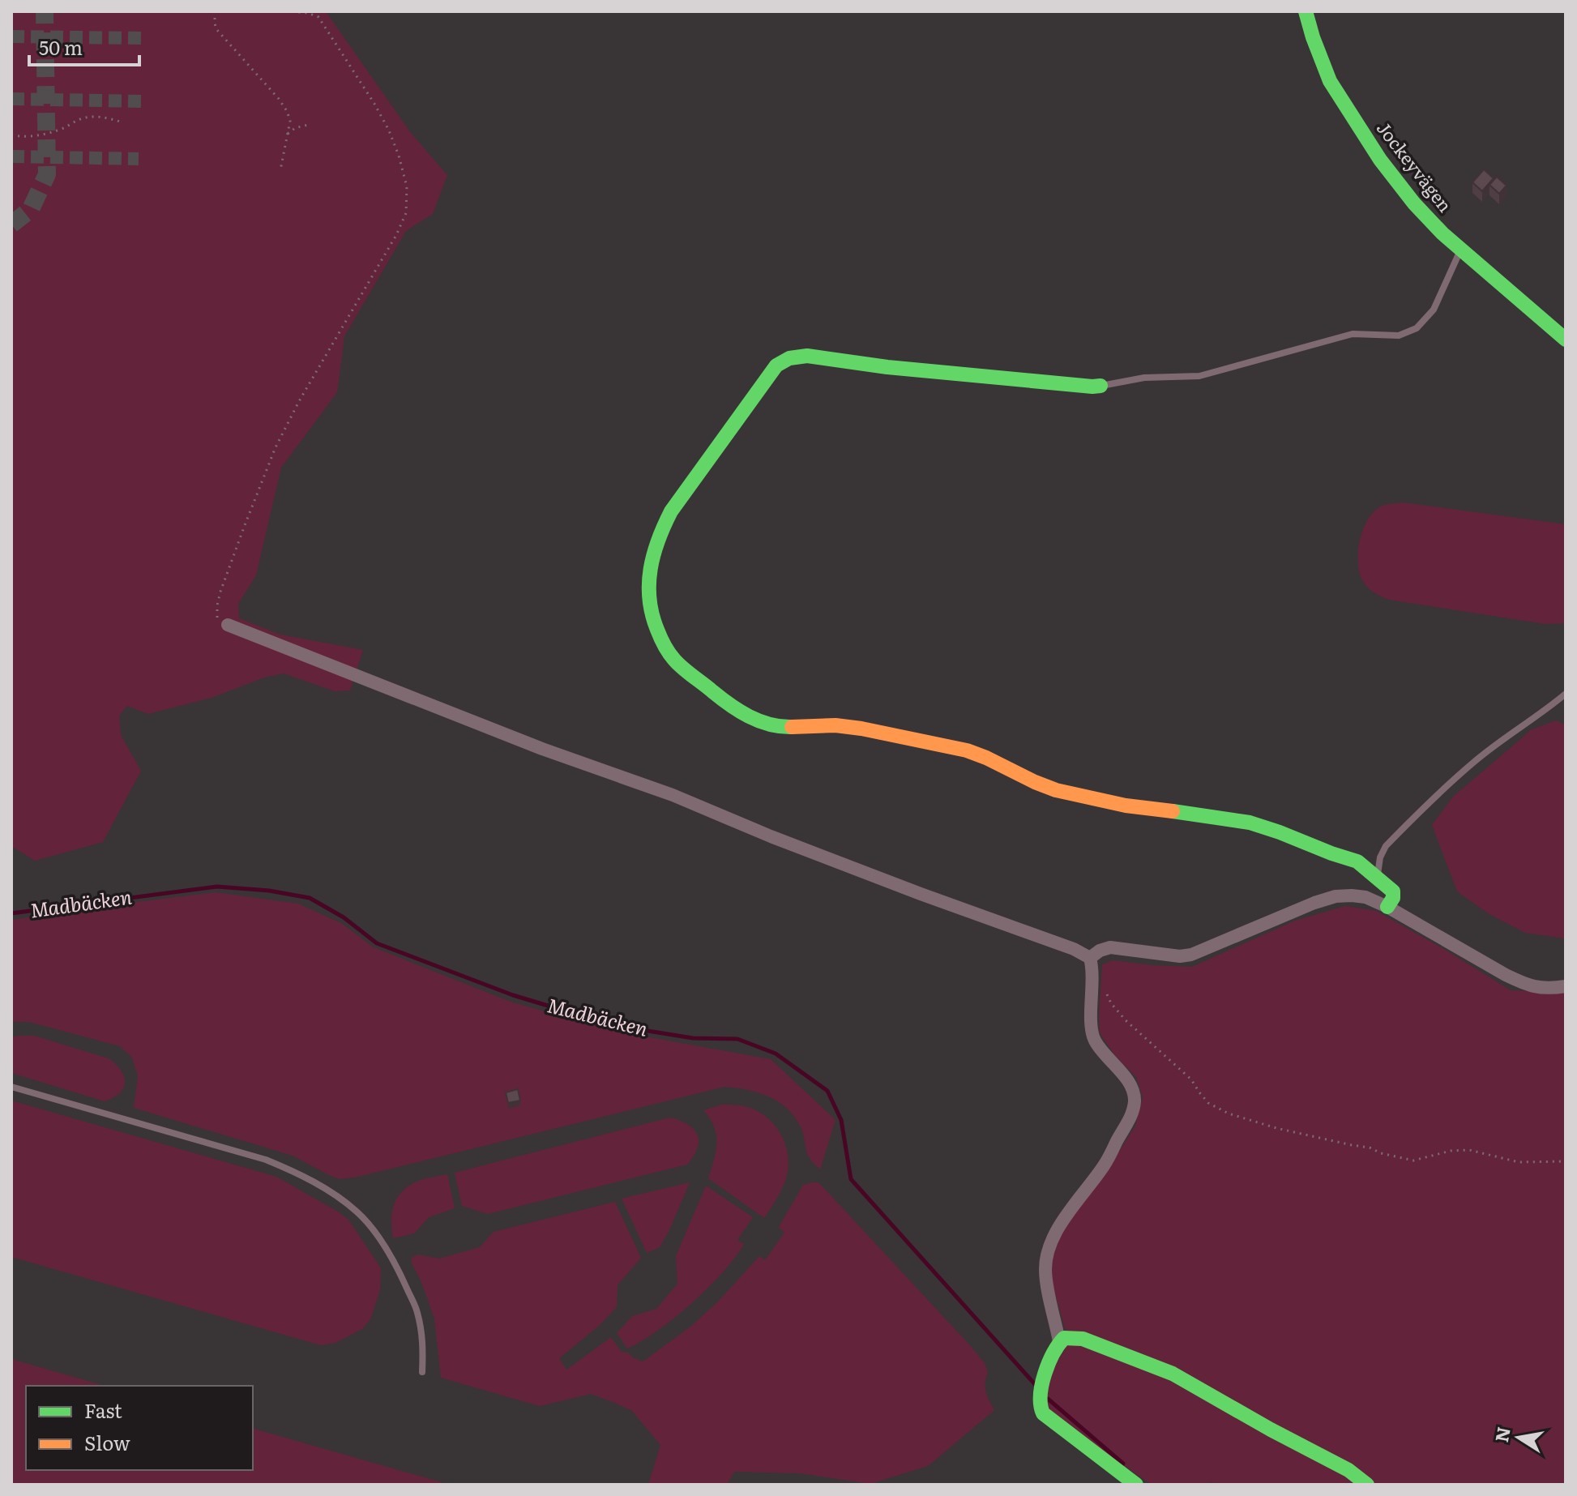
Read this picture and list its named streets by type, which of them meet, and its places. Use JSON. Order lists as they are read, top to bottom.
{
  "streets": {
    "street": ["Jockeyvägen"]
  },
  "water": ["Madbäcken"],
  "legend": ["Fast", "Slow"],
  "scale_bar": "50 m",
  "north": "left"
}
